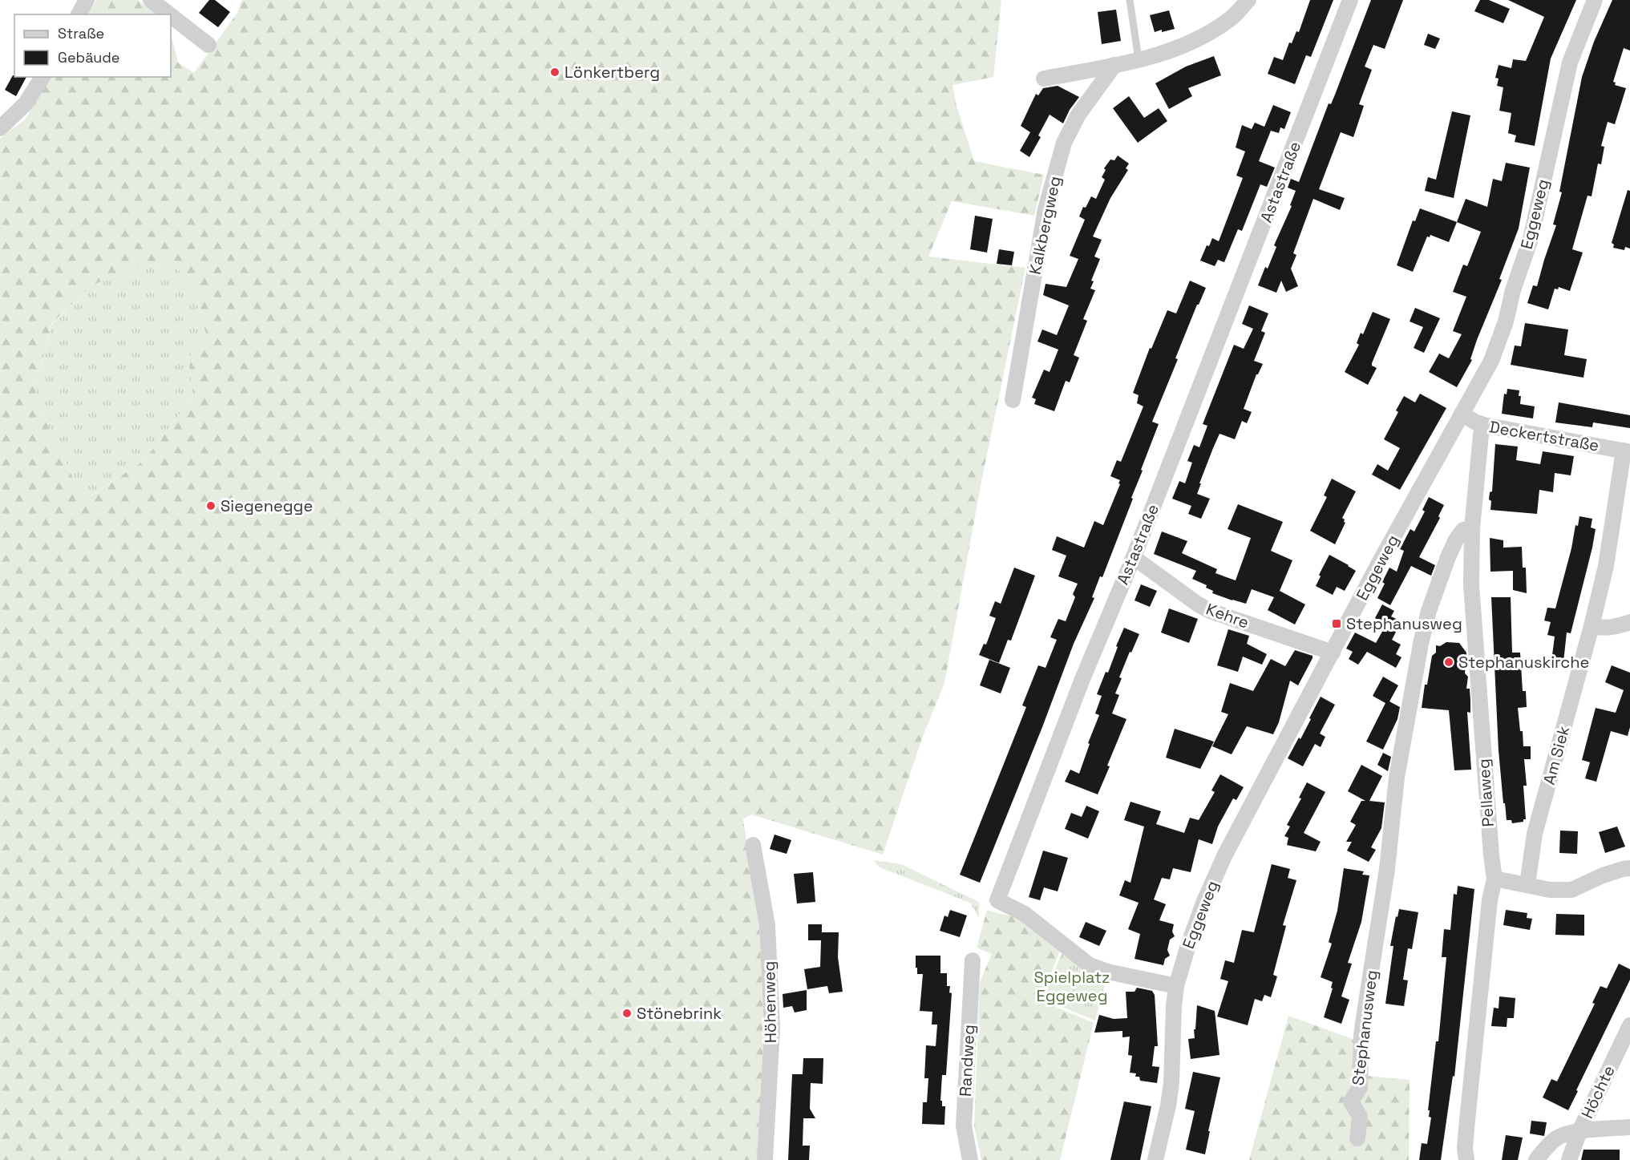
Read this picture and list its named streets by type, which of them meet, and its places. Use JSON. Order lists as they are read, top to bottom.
{
  "streets": {
    "street": [
      "Astastraße",
      "Eggeweg",
      "Kalkbergweg",
      "Deckertstraße",
      "Kehre",
      "Am Siek",
      "Pellaweg",
      "Höhenweg",
      "Stephanusweg",
      "Randweg",
      "Höchte"
    ]
  },
  "crossings": [
    ["Astastraße", "Eggeweg"],
    ["Astastraße", "Kehre"],
    ["Eggeweg", "Deckertstraße"],
    ["Eggeweg", "Kehre"],
    ["Deckertstraße", "Am Siek"],
    ["Deckertstraße", "Pellaweg"],
    ["Pellaweg", "Stephanusweg"]
  ],
  "parks": ["Spielplatz Eggeweg"],
  "places": {
    "other": [
      "Lönkertberg",
      "Siegenegge",
      "Stephanuskirche",
      "Stönebrink"
    ],
    "transit": ["Stephanusweg"]
  },
  "legend": ["Straße", "Gebäude"]
}
